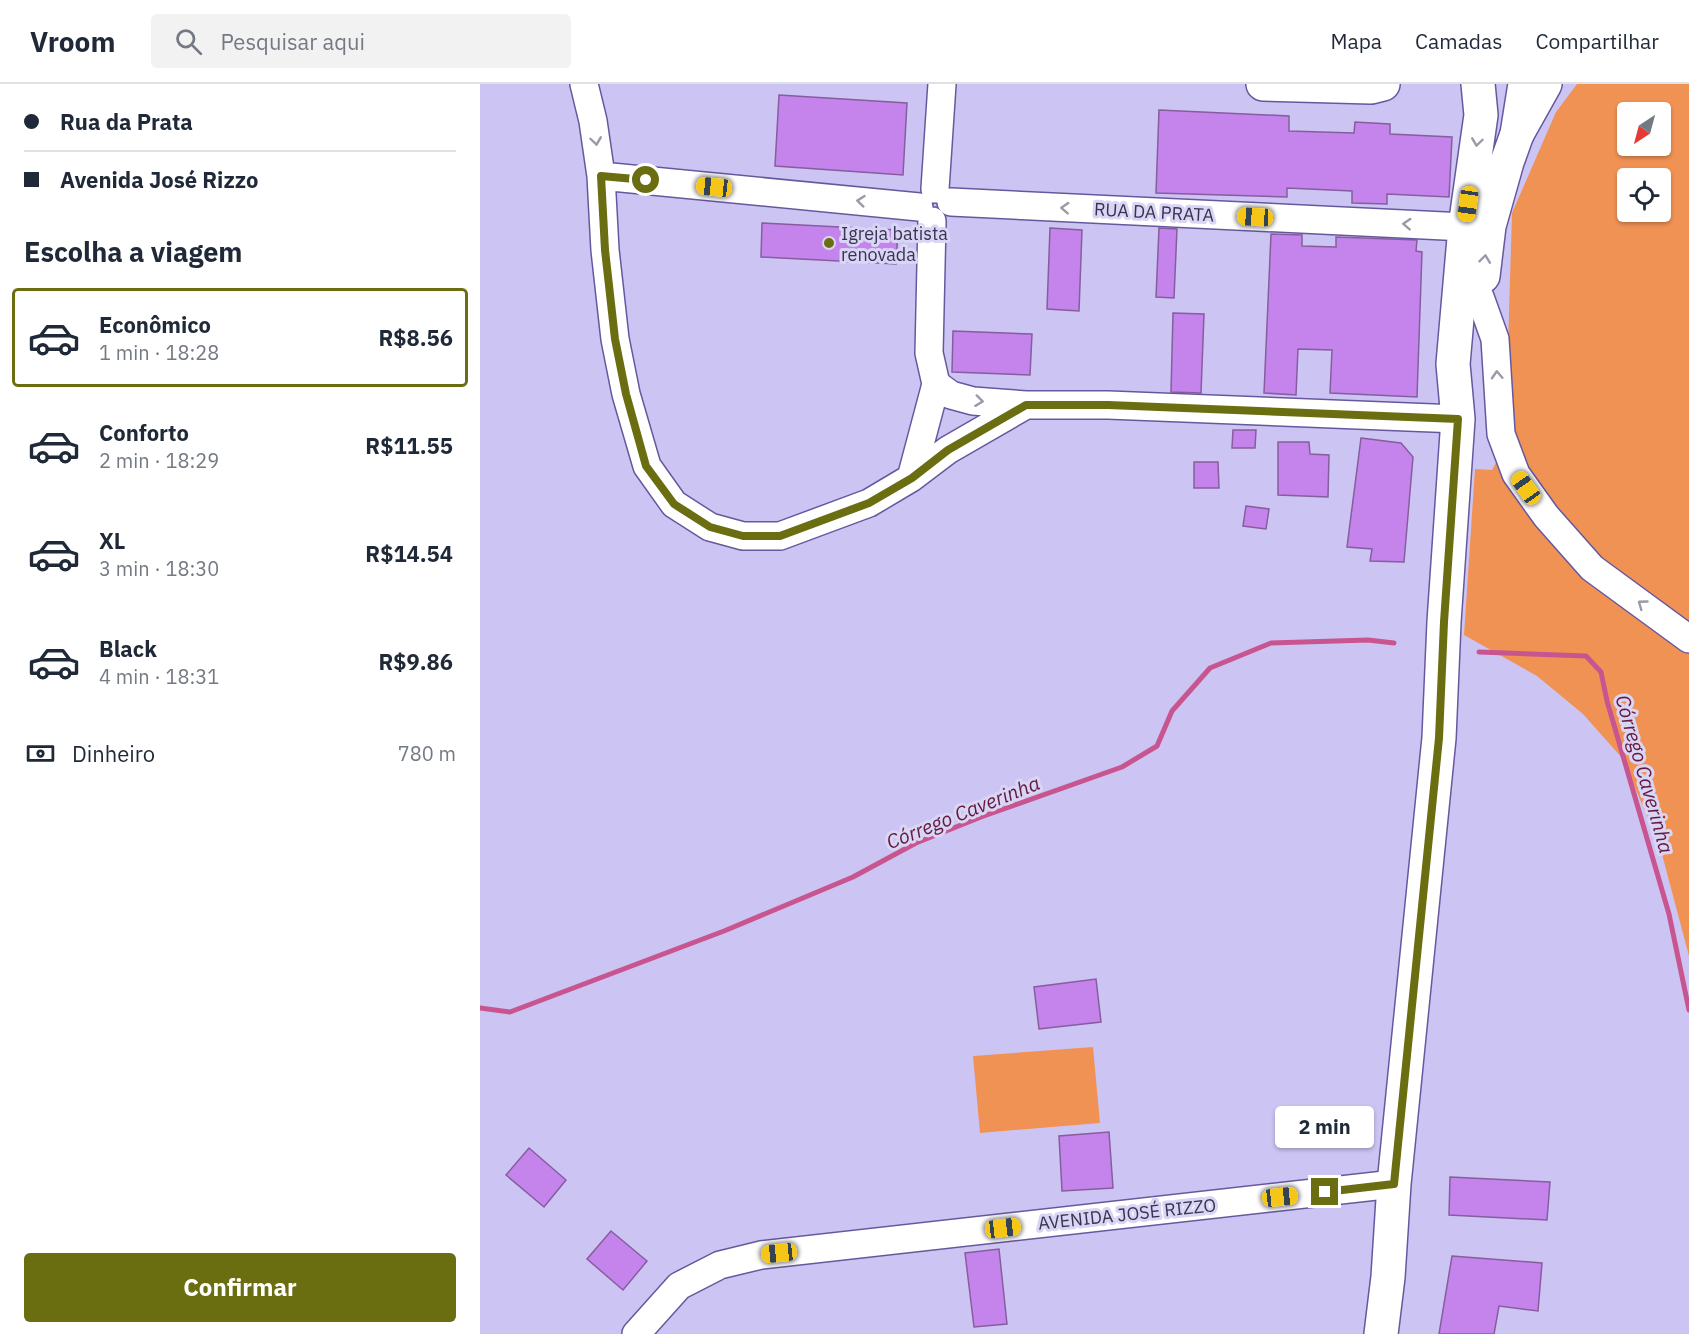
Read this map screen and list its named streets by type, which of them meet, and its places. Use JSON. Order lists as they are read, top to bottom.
{
  "streets": {
    "street": ["RUA DA PRATA", "AVENIDA JOSÉ RIZZO"]
  },
  "water": ["Córrego Caverinha"],
  "places": ["Igreja batista renovada"],
  "north": "bottom left",
  "page": {
    "header": "Vroom",
    "search": "Pesquisar aqui",
    "nav": ["Mapa", "Camadas", "Compartilhar"],
    "banner": ["Rua da Prata", "Avenida José Rizzo"],
    "heading": "Escolha a viagem",
    "list": [
      {
        "name": "Econômico",
        "note": "1 min · 18:28",
        "value": "R$8.56"
      },
      {
        "name": "Conforto",
        "note": "2 min · 18:29",
        "value": "R$11.55"
      },
      {
        "name": "XL",
        "note": "3 min · 18:30",
        "value": "R$14.54"
      },
      {
        "name": "Black",
        "note": "4 min · 18:31",
        "value": "R$9.86"
      }
    ],
    "pay": ["Dinheiro", "780 m"],
    "bubble": "2 min",
    "buttons": "Confirmar"
  }
}
